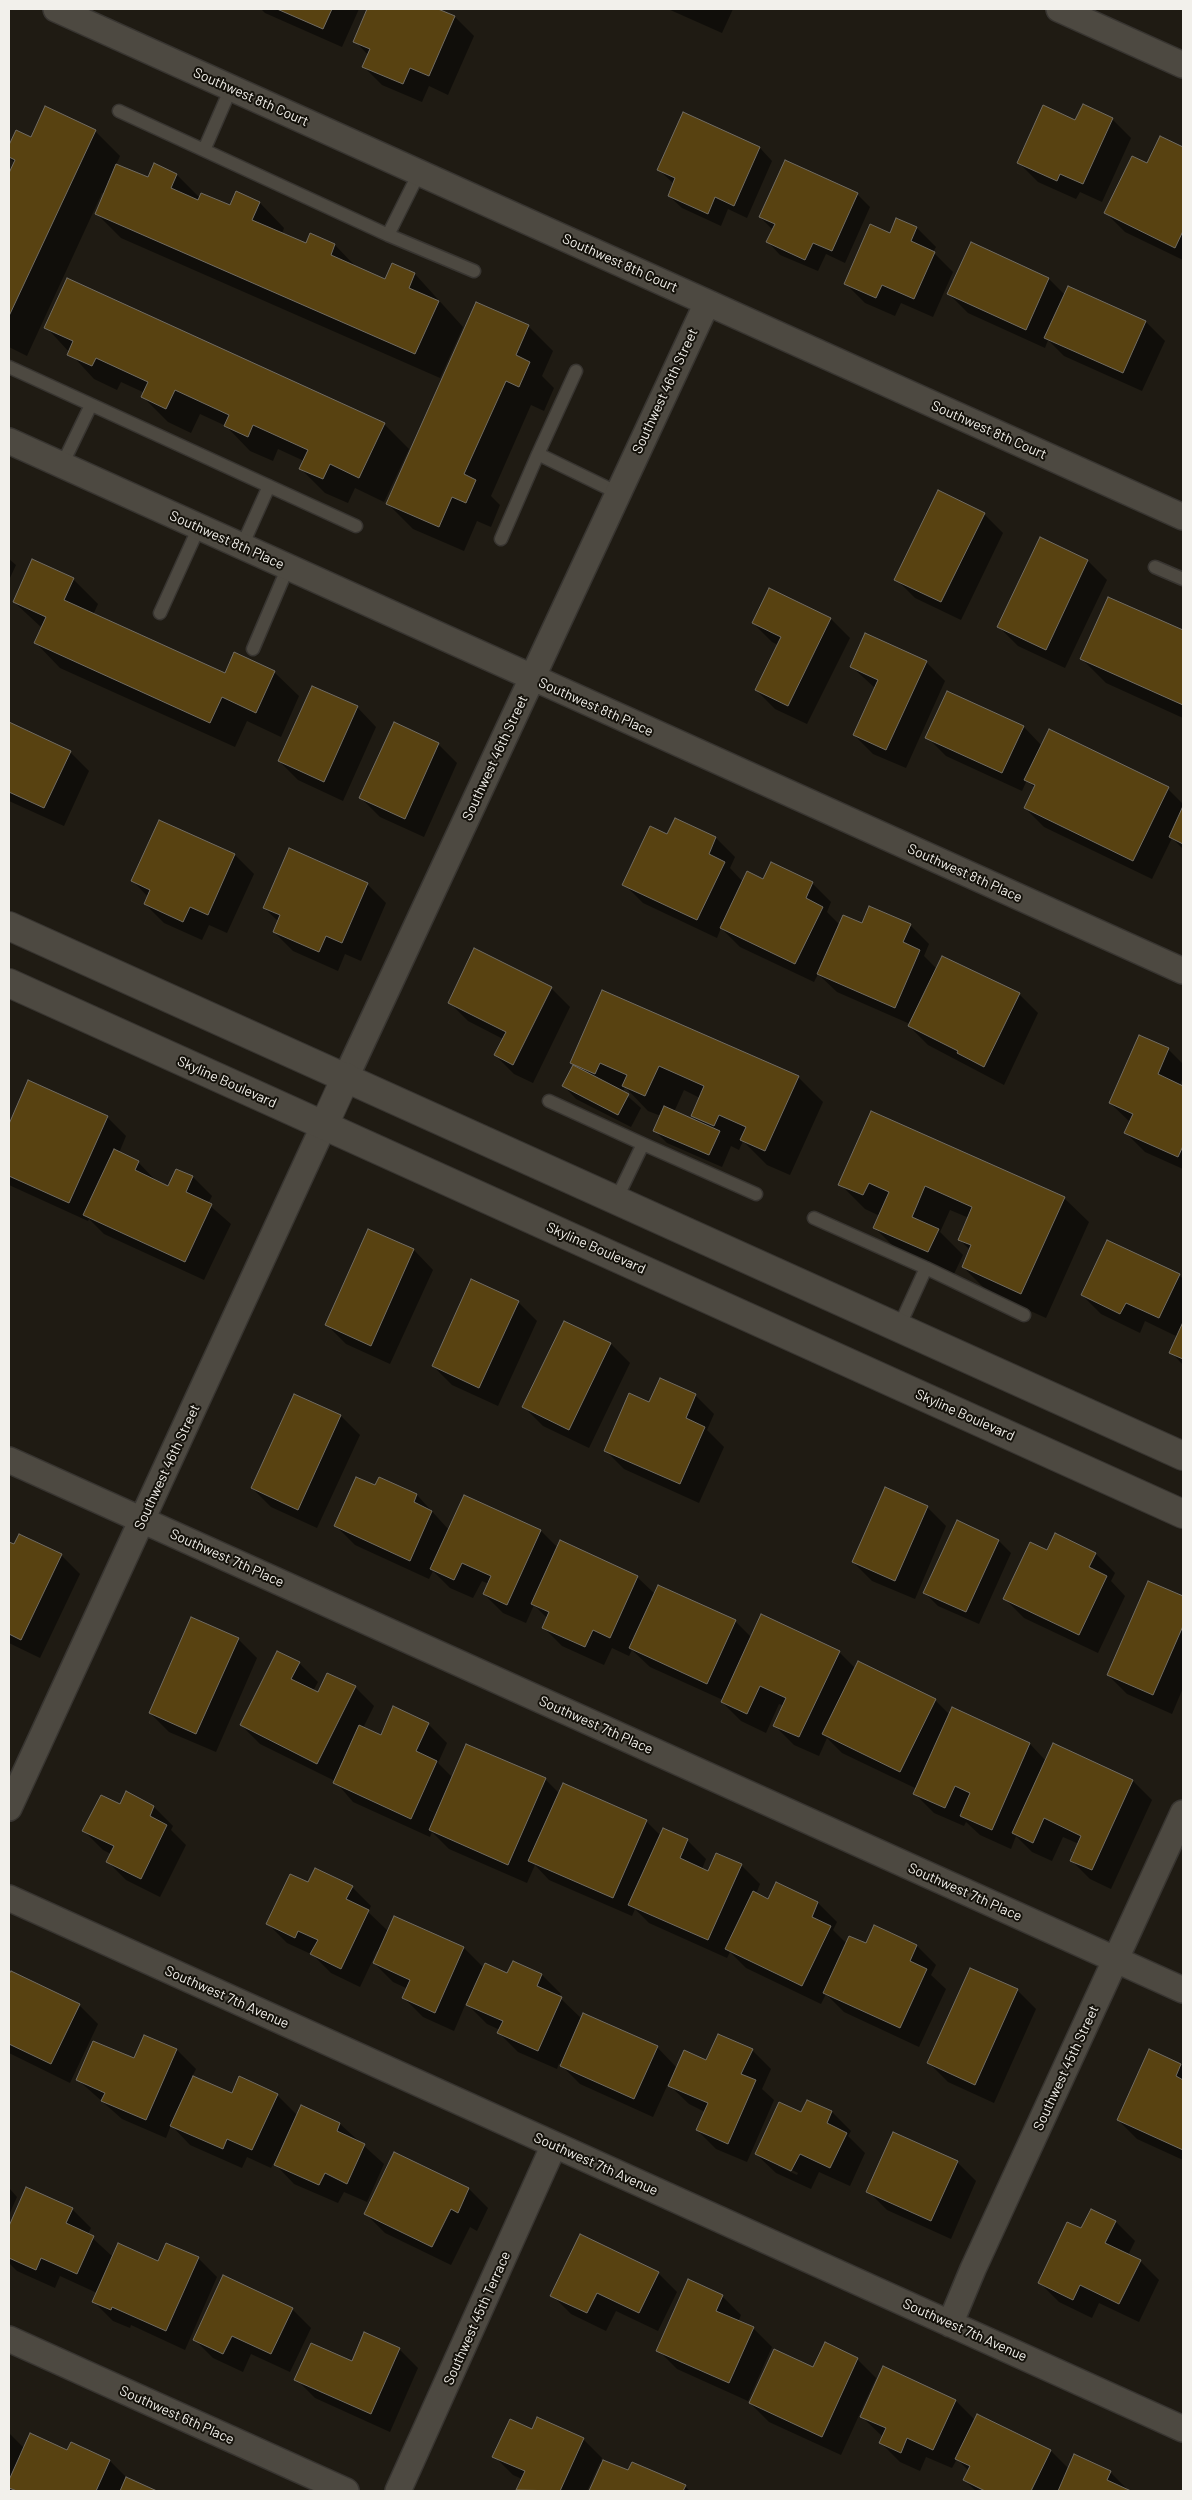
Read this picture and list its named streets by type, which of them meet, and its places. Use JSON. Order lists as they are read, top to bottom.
{
  "streets": {
    "street": [
      "Southwest 8th Court",
      "Southwest 46th Street",
      "Southwest 8th Place",
      "Skyline Boulevard",
      "Southwest 7th Place",
      "Southwest 7th Avenue",
      "Southwest 45th Street",
      "Southwest 45th Terrace",
      "Southwest 6th Place"
    ]
  },
  "crossings": [
    ["Southwest 8th Court", "Southwest 46th Street"],
    ["Southwest 46th Street", "Southwest 8th Place"],
    ["Southwest 46th Street", "Skyline Boulevard"],
    ["Southwest 46th Street", "Southwest 7th Place"],
    ["Southwest 7th Place", "Southwest 45th Street"],
    ["Southwest 7th Avenue", "Southwest 45th Street"],
    ["Southwest 7th Avenue", "Southwest 45th Terrace"]
  ]
}
